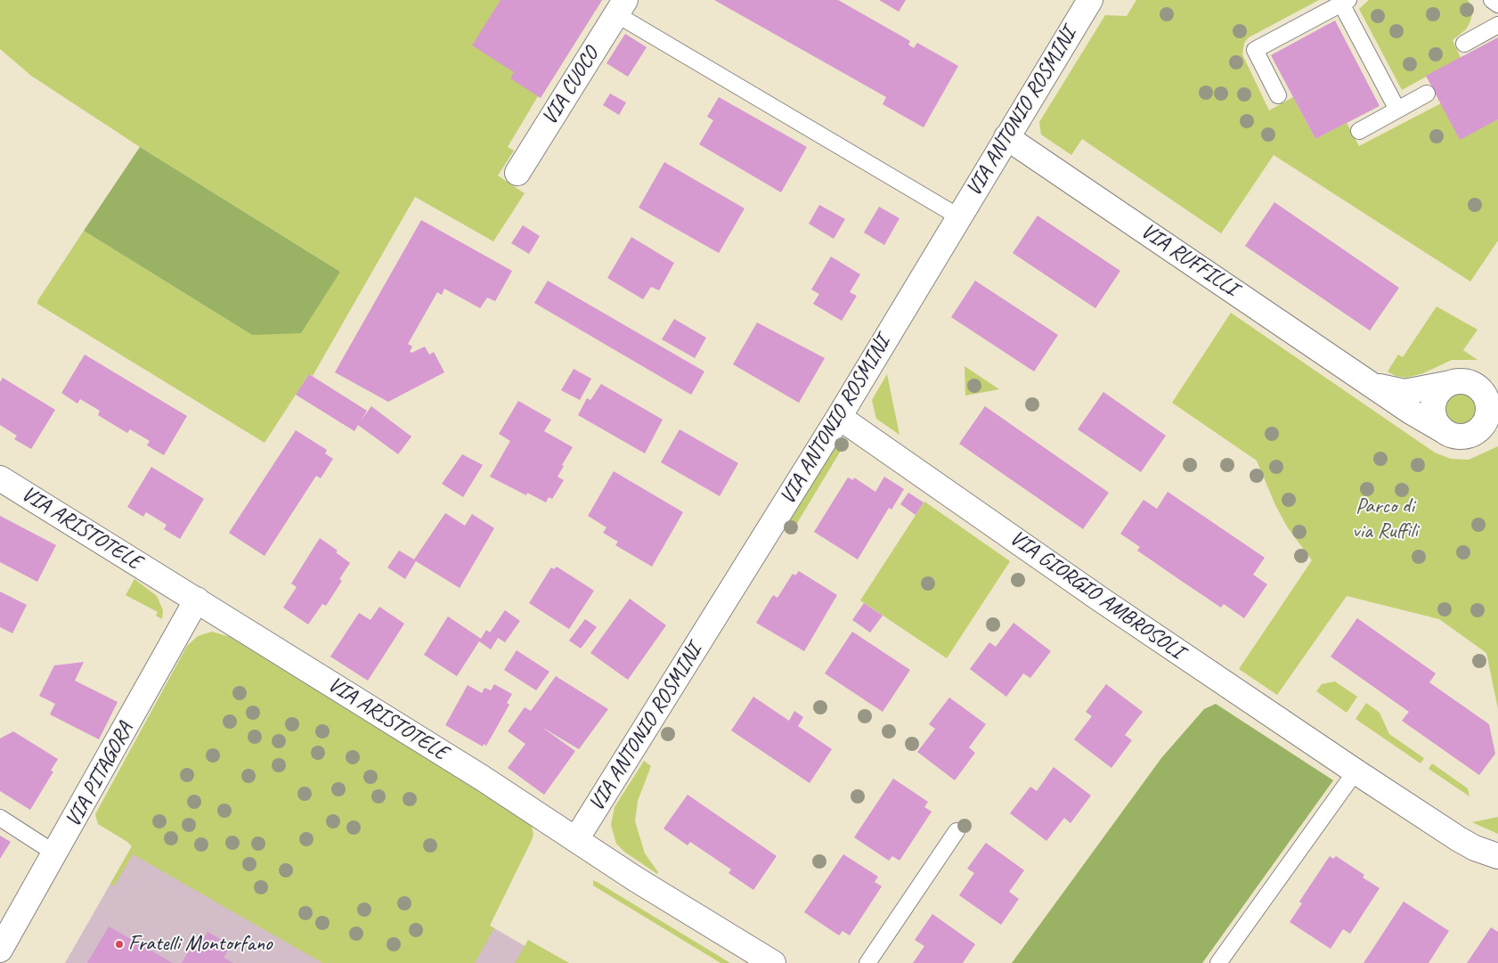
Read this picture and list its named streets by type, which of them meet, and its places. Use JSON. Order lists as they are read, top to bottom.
{
  "streets": {
    "street": [
      "VIA CUOCO",
      "VIA ANTONIO ROSMINI",
      "VIA RUFFILLI",
      "VIA ARISTOTELE",
      "VIA GIORGIO AMBROSOLI",
      "VIA PITAGORA"
    ]
  },
  "crossings": [
    ["VIA ANTONIO ROSMINI", "VIA RUFFILLI"],
    ["VIA ANTONIO ROSMINI", "VIA ARISTOTELE"],
    ["VIA ANTONIO ROSMINI", "VIA GIORGIO AMBROSOLI"],
    ["VIA ARISTOTELE", "VIA PITAGORA"]
  ],
  "parks": ["Parco di via Ruffili"],
  "places": ["Fratelli Montorfano"]
}
